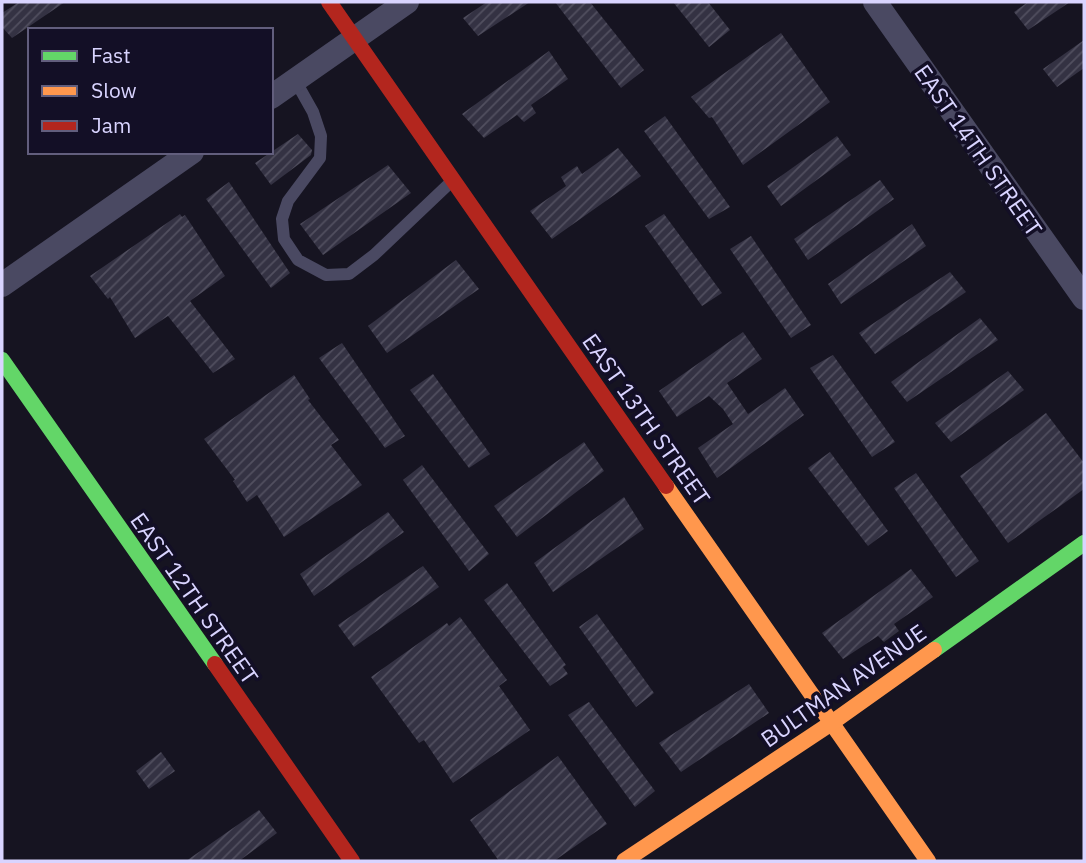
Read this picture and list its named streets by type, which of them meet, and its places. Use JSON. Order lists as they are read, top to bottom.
{
  "streets": {
    "street": [
      "EAST 14TH STREET",
      "EAST 13TH STREET",
      "EAST 12TH STREET",
      "BULTMAN AVENUE"
    ]
  },
  "crossings": [
    ["EAST 13TH STREET", "BULTMAN AVENUE"]
  ],
  "legend": ["Fast", "Slow", "Jam"]
}
